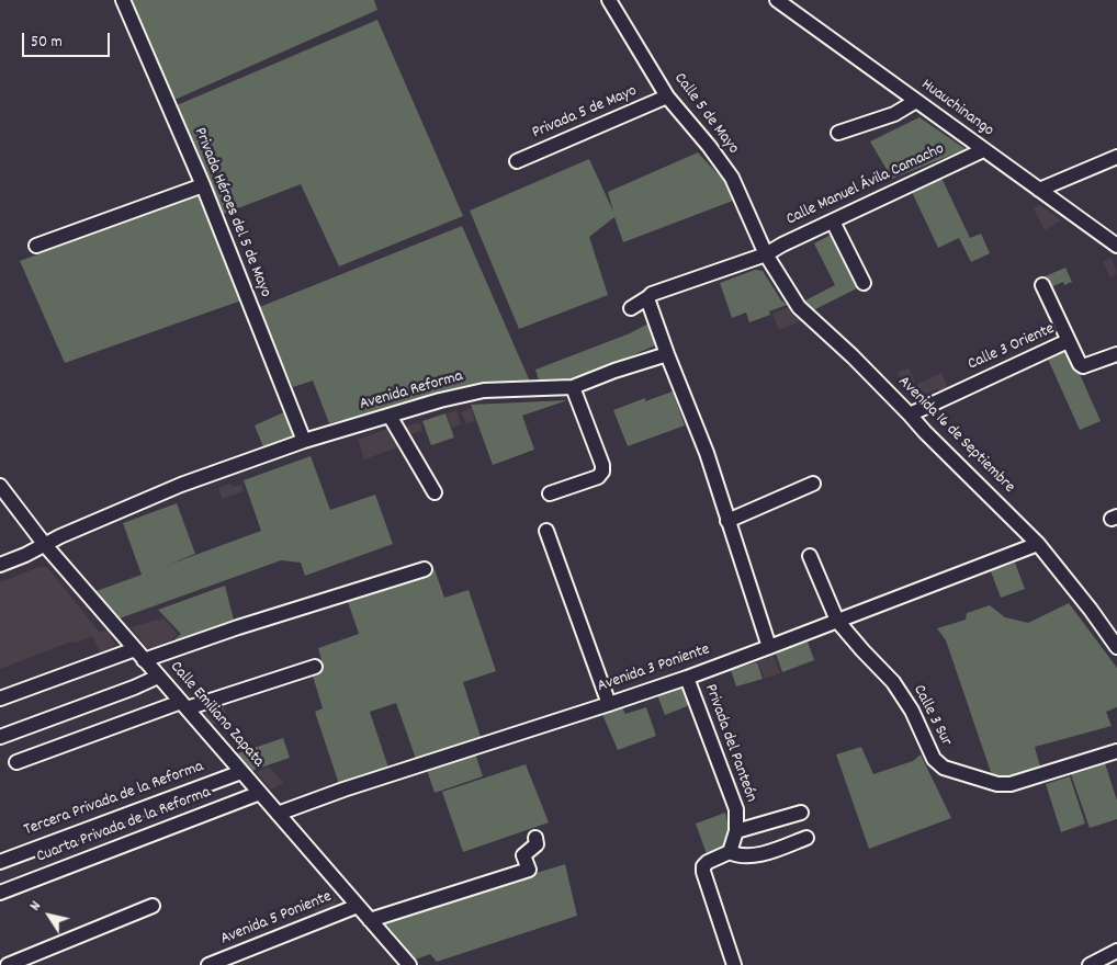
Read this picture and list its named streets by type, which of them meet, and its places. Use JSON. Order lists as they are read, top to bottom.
{
  "streets": {
    "street": [
      "Huauchinango",
      "Privada 5 de Mayo",
      "Calle 5 de Mayo",
      "Calle Manuel Ávila Camacho",
      "Privada Héroes del 5 de Mayo",
      "Calle 3 Oriente",
      "Avenida Reforma",
      "Avenida 16 de Septiembre",
      "Avenida 3 Poniente",
      "Calle Emiliano Zapata",
      "Calle 3 Sur",
      "Privada del Panteón",
      "Tercera Privada de la Reforma",
      "Cuarta Privada de la Reforma",
      "Avenida 5 Poniente"
    ]
  },
  "crossings": [
    ["Huauchinango", "Calle Manuel Ávila Camacho"],
    ["Privada 5 de Mayo", "Calle 5 de Mayo"],
    ["Calle 5 de Mayo", "Calle Manuel Ávila Camacho"],
    ["Calle 5 de Mayo", "Avenida 16 de Septiembre"],
    ["Calle Manuel Ávila Camacho", "Avenida 16 de Septiembre"],
    ["Privada Héroes del 5 de Mayo", "Avenida Reforma"],
    ["Calle 3 Oriente", "Avenida 16 de Septiembre"],
    ["Avenida Reforma", "Calle Emiliano Zapata"],
    ["Avenida 16 de Septiembre", "Avenida 3 Poniente"],
    ["Avenida 3 Poniente", "Calle Emiliano Zapata"],
    ["Avenida 3 Poniente", "Calle 3 Sur"],
    ["Avenida 3 Poniente", "Privada del Panteón"],
    ["Calle Emiliano Zapata", "Tercera Privada de la Reforma"],
    ["Calle Emiliano Zapata", "Cuarta Privada de la Reforma"],
    ["Calle Emiliano Zapata", "Avenida 5 Poniente"]
  ],
  "scale_bar": "50 m",
  "north": "top left"
}
